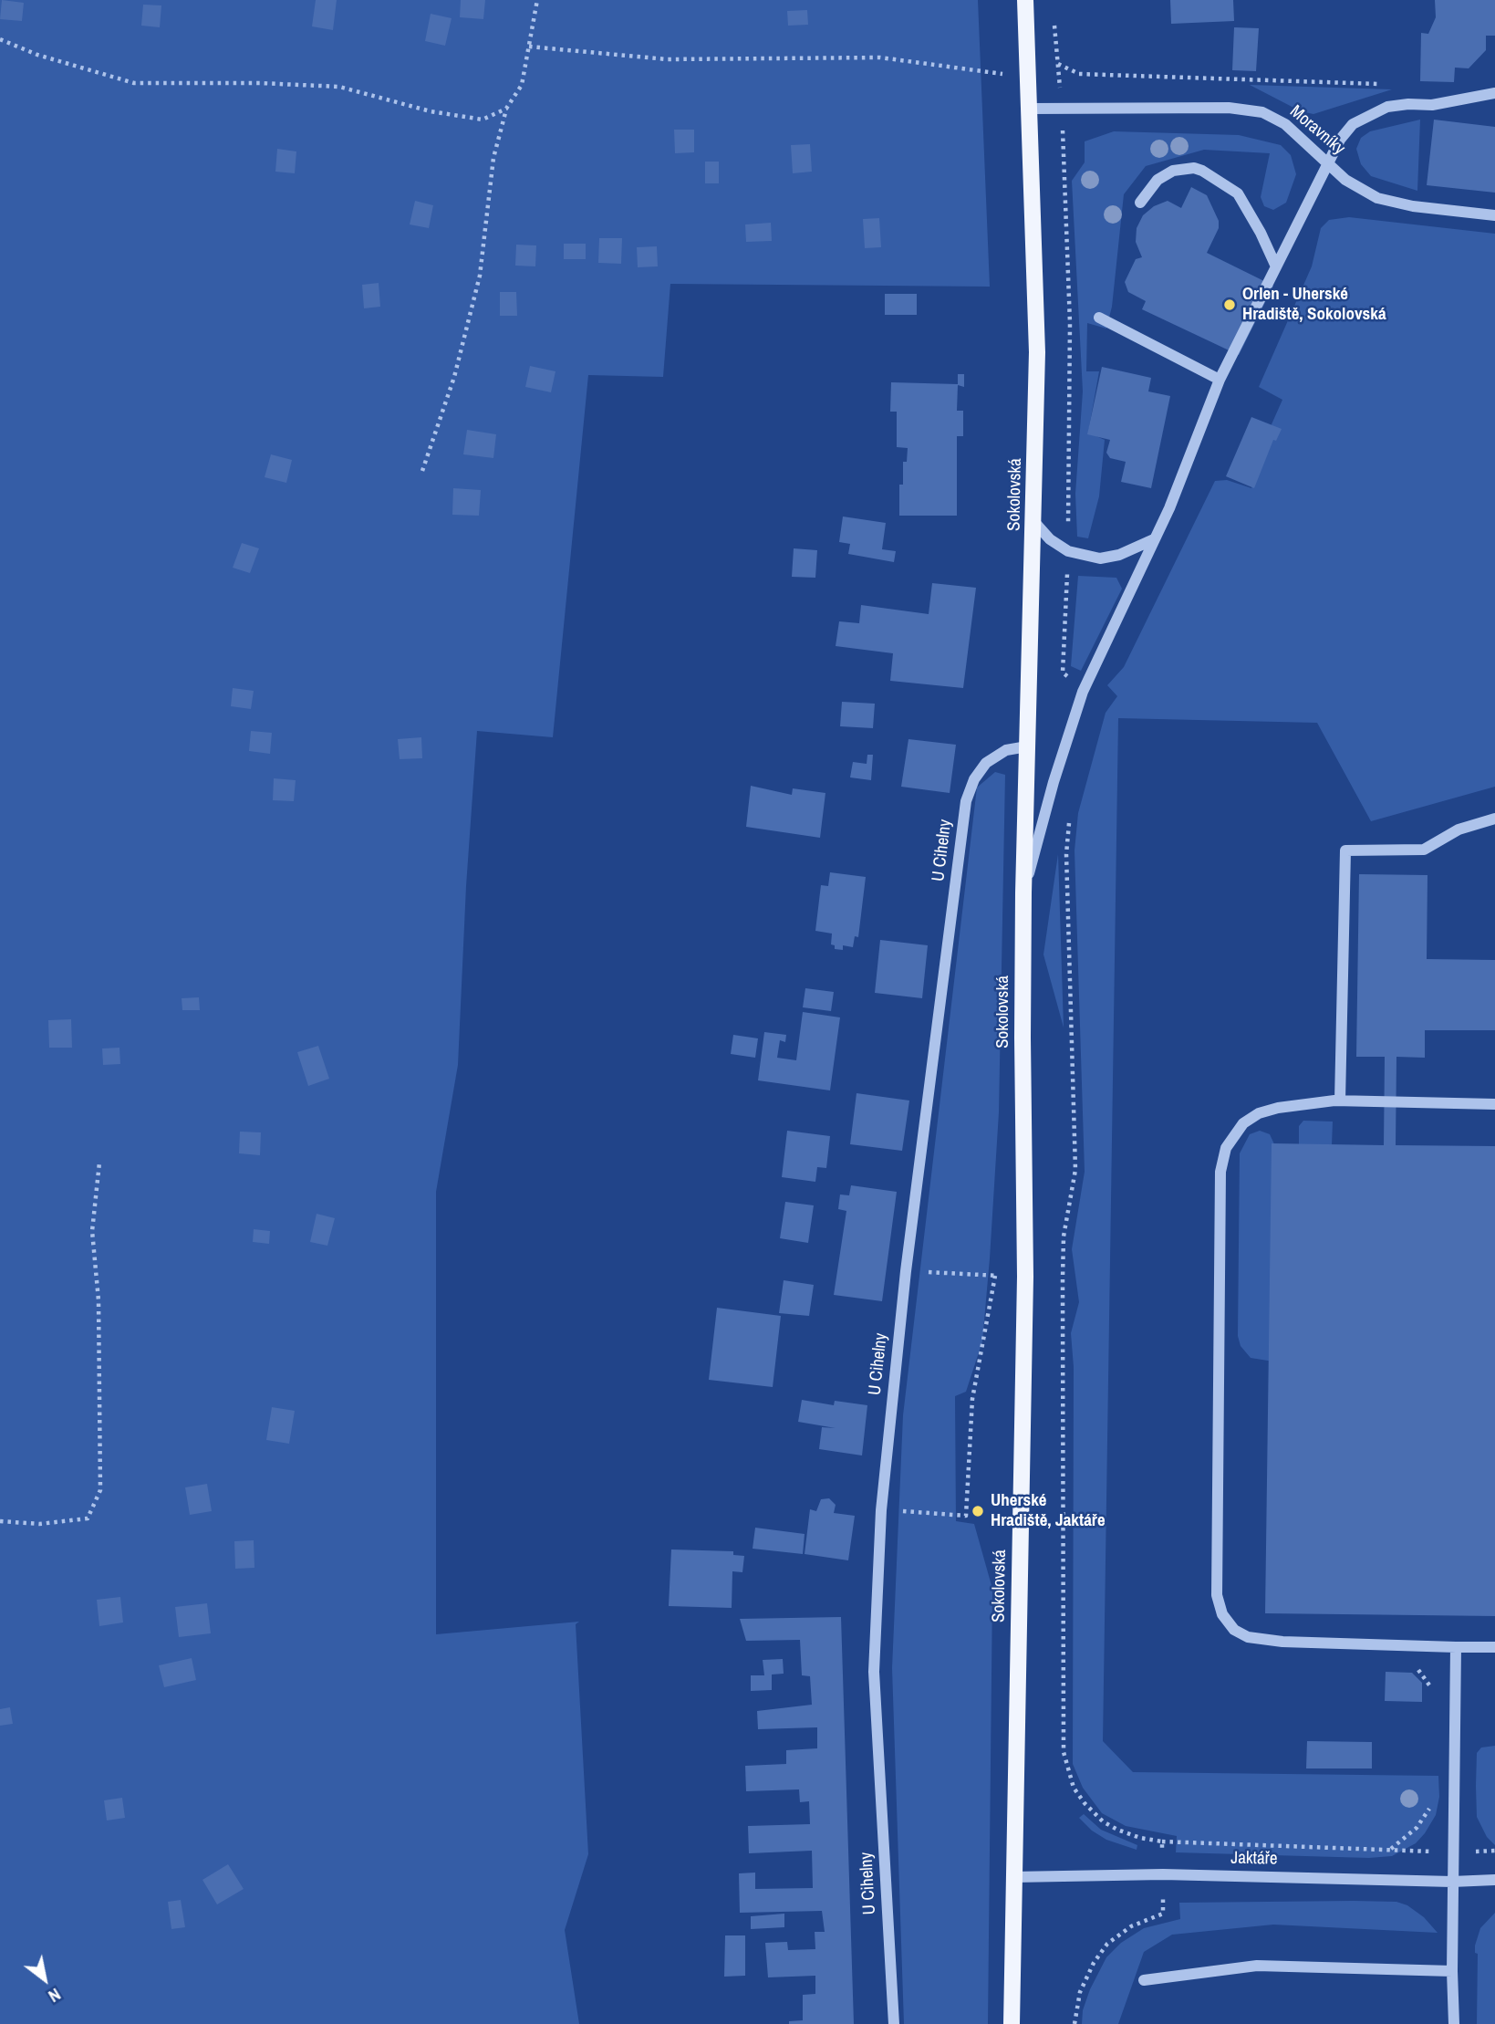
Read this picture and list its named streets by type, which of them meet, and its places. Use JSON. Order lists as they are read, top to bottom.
{
  "streets": {
    "main road": ["Sokolovská"],
    "street": ["Moravníky", "U Cihelny", "Jaktáře"]
  },
  "crossings": [
    ["Moravníky", "Sokolovská"],
    ["Sokolovská", "U Cihelny"],
    ["Sokolovská", "Jaktáře"]
  ],
  "places": ["Orlen - Uherské Hradiště, Sokolovská", "Uherské Hradiště, Jaktáře"],
  "north": "bottom right"
}
